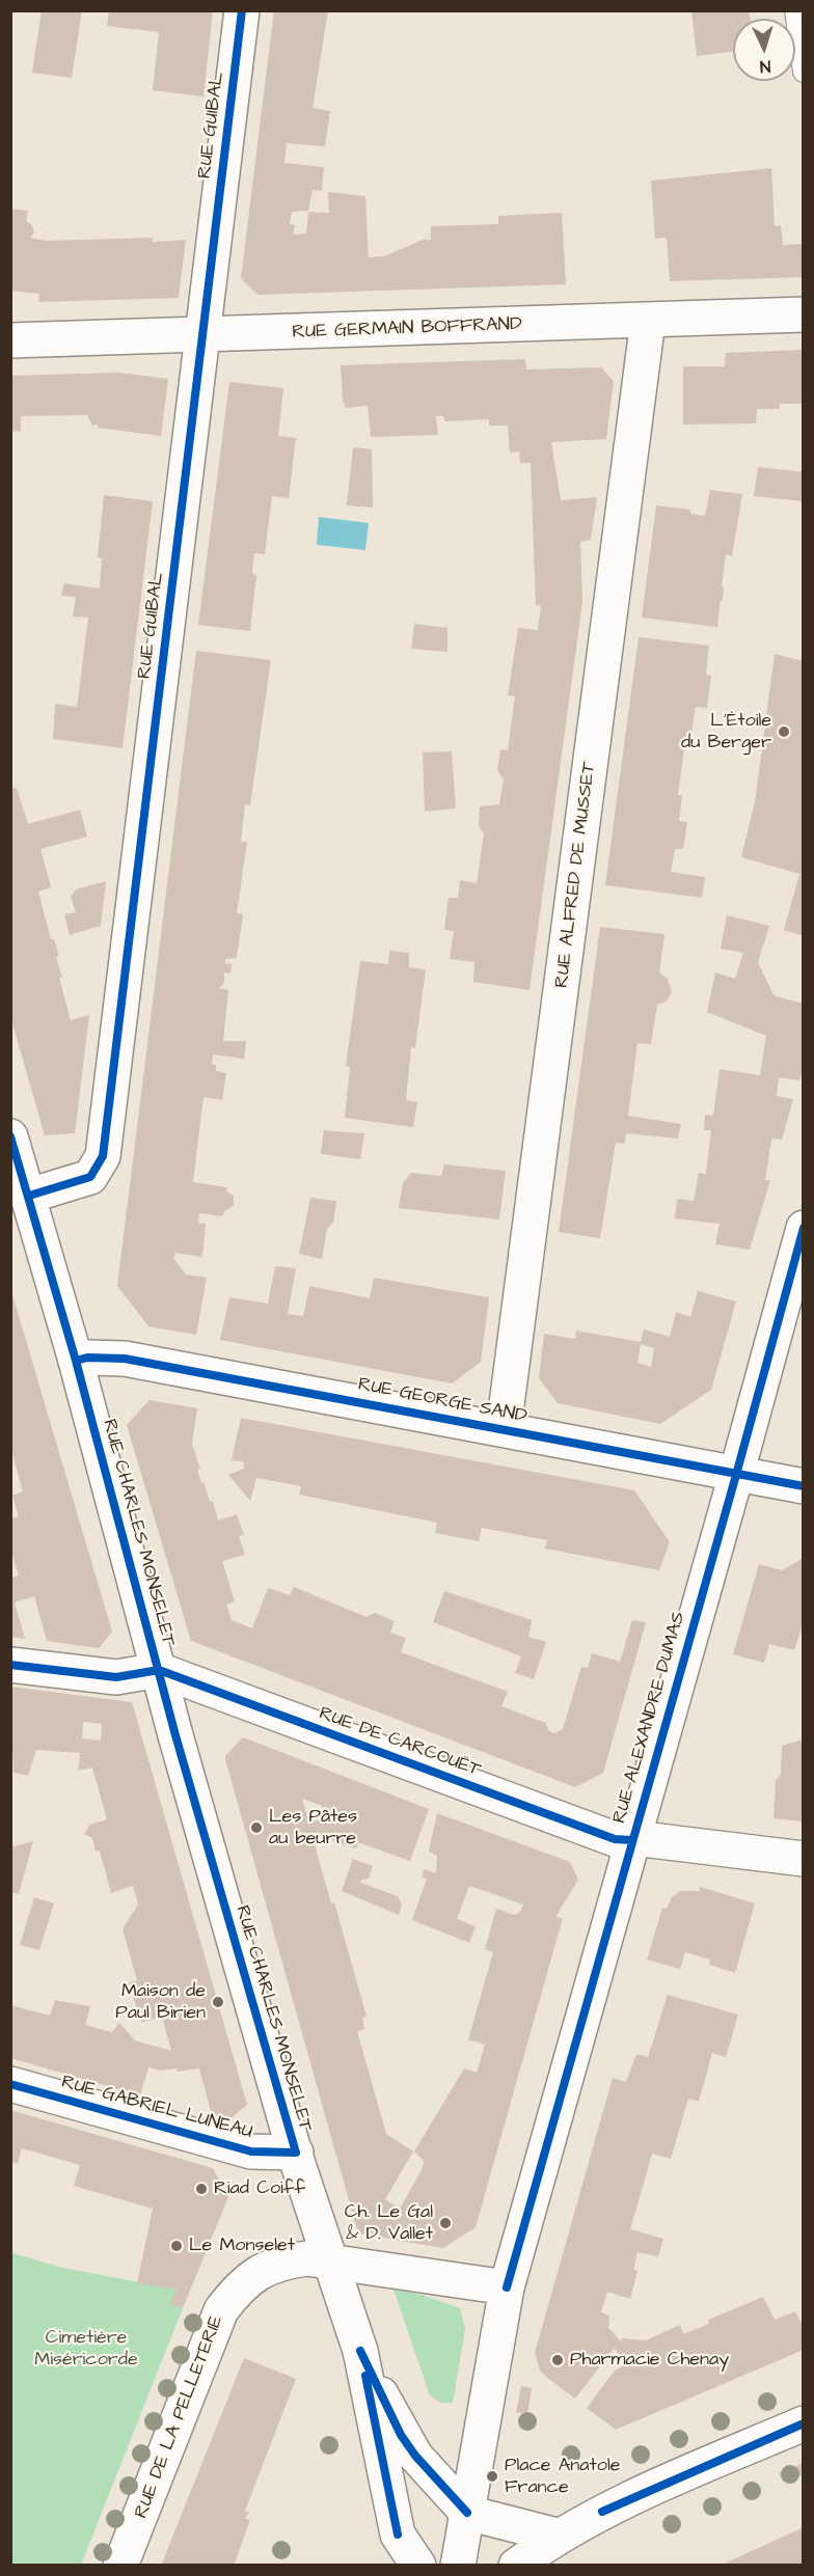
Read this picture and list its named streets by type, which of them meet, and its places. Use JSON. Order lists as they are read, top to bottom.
{
  "streets": {
    "street": [
      "RUE GUIBAL",
      "RUE GERMAIN BOFFRAND",
      "RUE ALFRED DE MUSSET",
      "RUE GEORGE SAND",
      "RUE CHARLES MONSELET",
      "RUE ALEXANDRE DUMAS",
      "RUE DE CARCOUËT",
      "RUE GABRIEL LUNEAU",
      "RUE DE LA PELLETERIE"
    ]
  },
  "crossings": [
    ["RUE GUIBAL", "RUE GERMAIN BOFFRAND"],
    ["RUE GUIBAL", "RUE CHARLES MONSELET"],
    ["RUE GERMAIN BOFFRAND", "RUE ALFRED DE MUSSET"],
    ["RUE ALFRED DE MUSSET", "RUE GEORGE SAND"],
    ["RUE GEORGE SAND", "RUE CHARLES MONSELET"],
    ["RUE GEORGE SAND", "RUE ALEXANDRE DUMAS"],
    ["RUE CHARLES MONSELET", "RUE ALEXANDRE DUMAS"],
    ["RUE CHARLES MONSELET", "RUE DE CARCOUËT"],
    ["RUE CHARLES MONSELET", "RUE GABRIEL LUNEAU"],
    ["RUE CHARLES MONSELET", "RUE DE LA PELLETERIE"],
    ["RUE ALEXANDRE DUMAS", "RUE DE CARCOUËT"],
    ["RUE ALEXANDRE DUMAS", "RUE DE LA PELLETERIE"]
  ],
  "parks": ["Cimetière Miséricorde"],
  "places": [
    "L'Étoile du Berger",
    "Les Pâtes au beurre",
    "Maison de Paul Birien",
    "Riad Coiff",
    "Ch. Le Gal & D. Vallet",
    "Le Monselet",
    "Pharmacie Chenay",
    "Place Anatole France"
  ],
  "north": "bottom"
}
